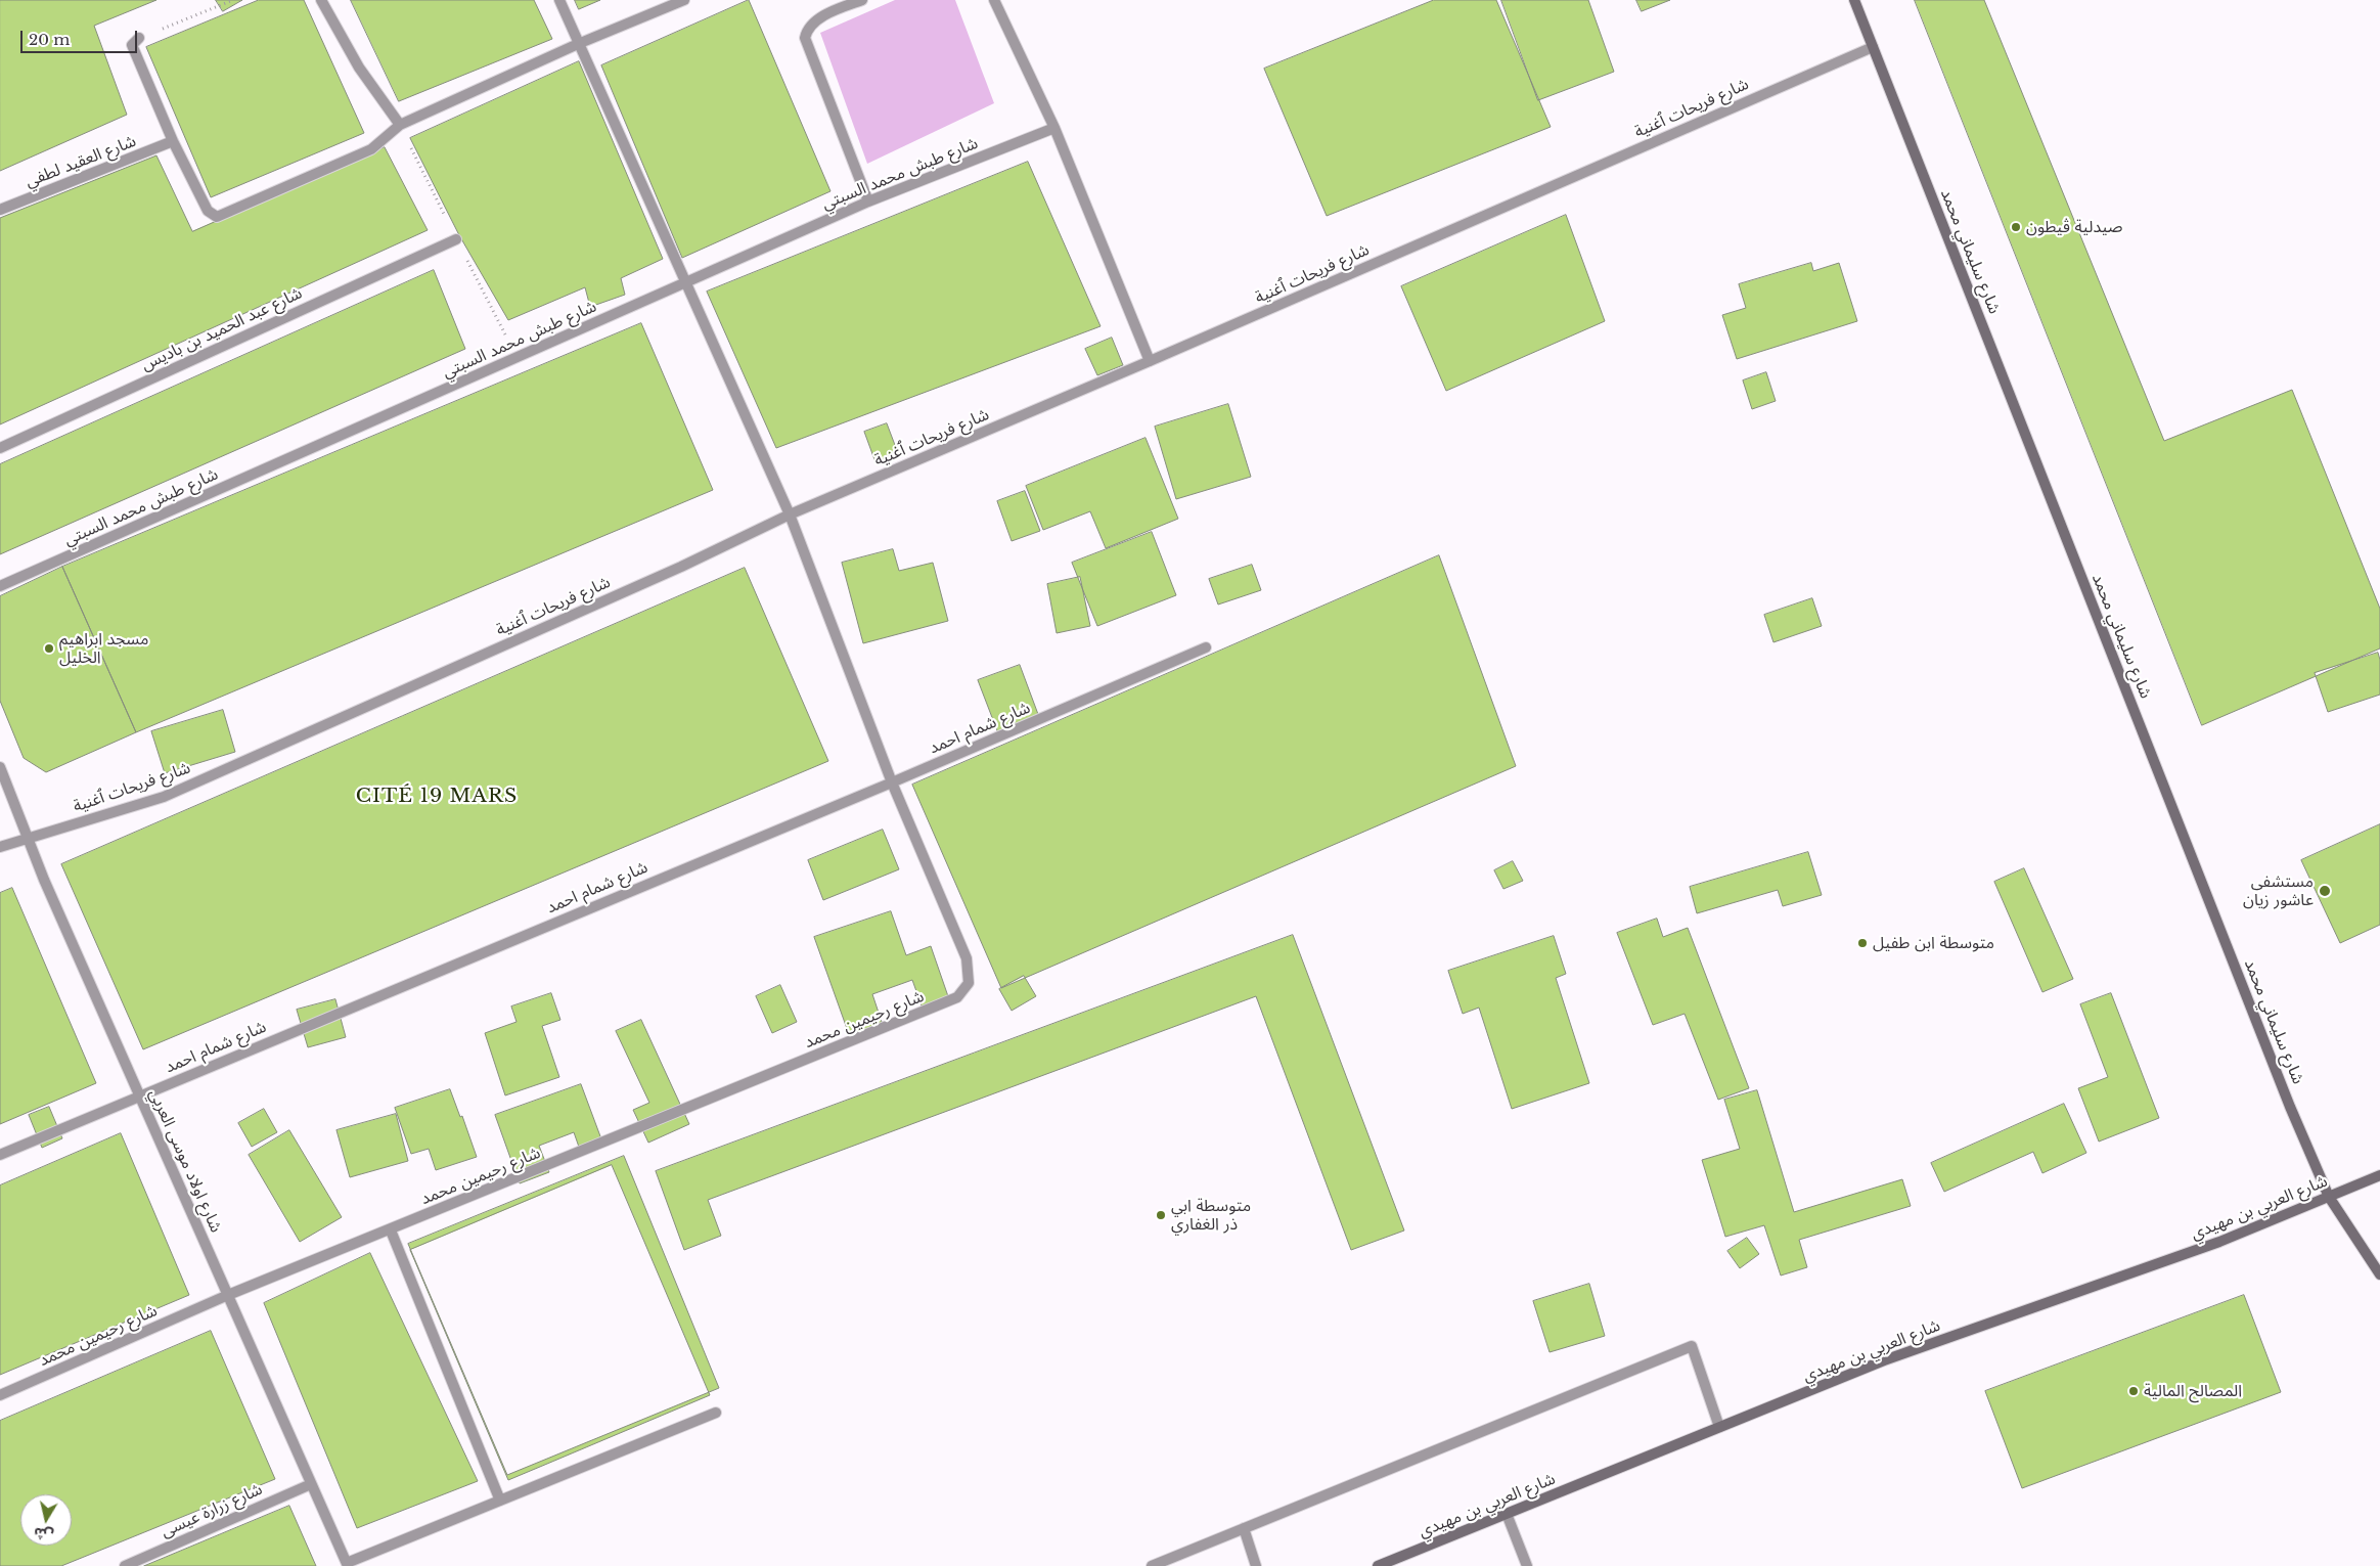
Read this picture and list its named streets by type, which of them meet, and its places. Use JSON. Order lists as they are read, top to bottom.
{
  "streets": {
    "street": [
      "شارع فريحات ٱغنية",
      "شارع العقيد لطفي",
      "شارع طبش محمد السبتي",
      "شارع سليماني محمد",
      "شارع عبد الحميد بن باديس",
      "شارع شمام احمد",
      "شارع رحيمين محمد",
      "شارع اولاد موسى العربي",
      "شارع العربي بن مهيدي",
      "شارع زرارة عيسى"
    ]
  },
  "crossings": [
    ["شارع فريحات ٱغنية", "شارع سليماني محمد"],
    ["شارع فريحات ٱغنية", "شارع اولاد موسى العربي"],
    ["شارع سليماني محمد", "شارع العربي بن مهيدي"],
    ["شارع شمام احمد", "شارع رحيمين محمد"],
    ["شارع شمام احمد", "شارع اولاد موسى العربي"],
    ["شارع رحيمين محمد", "شارع اولاد موسى العربي"],
    ["شارع اولاد موسى العربي", "شارع زرارة عيسى"]
  ],
  "districts": ["CITÉ 19 MARS"],
  "places": [
    "صيدلية ڨيطون",
    "مسجد ابراهيم الخليل",
    "مستشفى عاشور زيان",
    "متوسطة ابن طفيل",
    "متوسطة ابي ذر الغفاري",
    "المصالح المالية"
  ],
  "scale_bar": "20 m",
  "north": "bottom"
}
